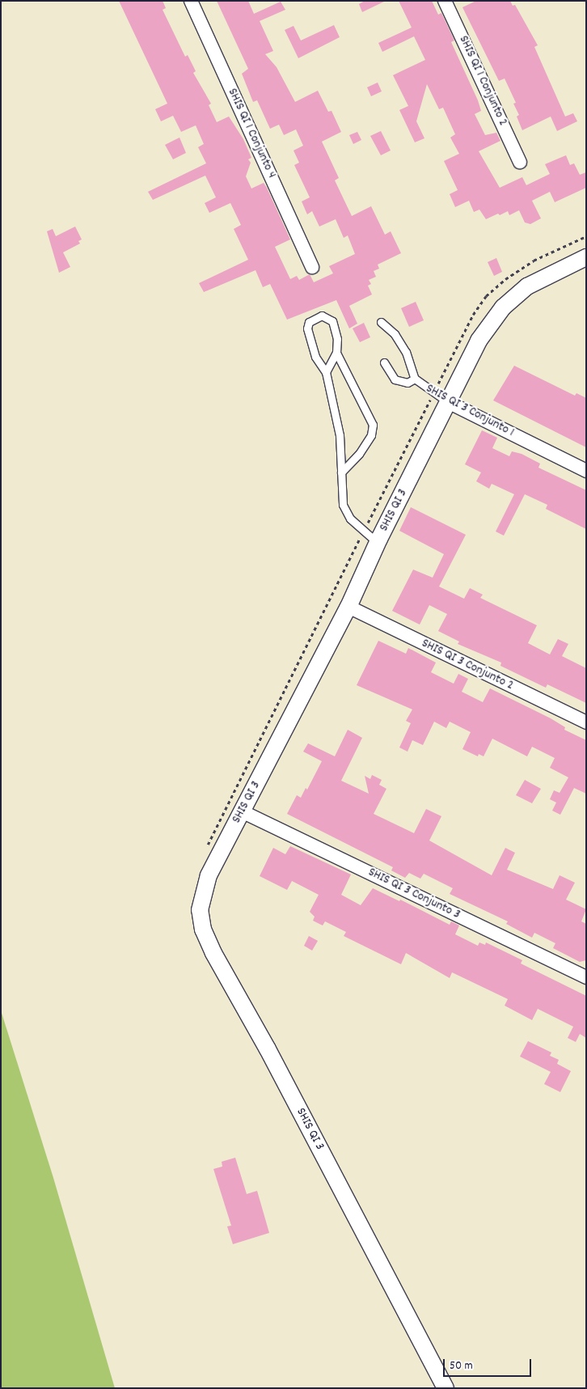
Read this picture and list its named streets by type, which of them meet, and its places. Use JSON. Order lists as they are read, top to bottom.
{
  "streets": {
    "street": [
      "SHIS QI 1 Conjunto 2",
      "SHIS QI 1 Conjunto 4",
      "SHIS QI 3 Conjunto 1",
      "SHIS QI 3",
      "SHIS QI 3 Conjunto 2",
      "SHIS QI 3 Conjunto 3"
    ]
  },
  "crossings": [
    ["SHIS QI 3 Conjunto 1", "SHIS QI 3"],
    ["SHIS QI 3", "SHIS QI 3 Conjunto 2"],
    ["SHIS QI 3", "SHIS QI 3 Conjunto 3"]
  ],
  "scale_bar": "50 m"
}
